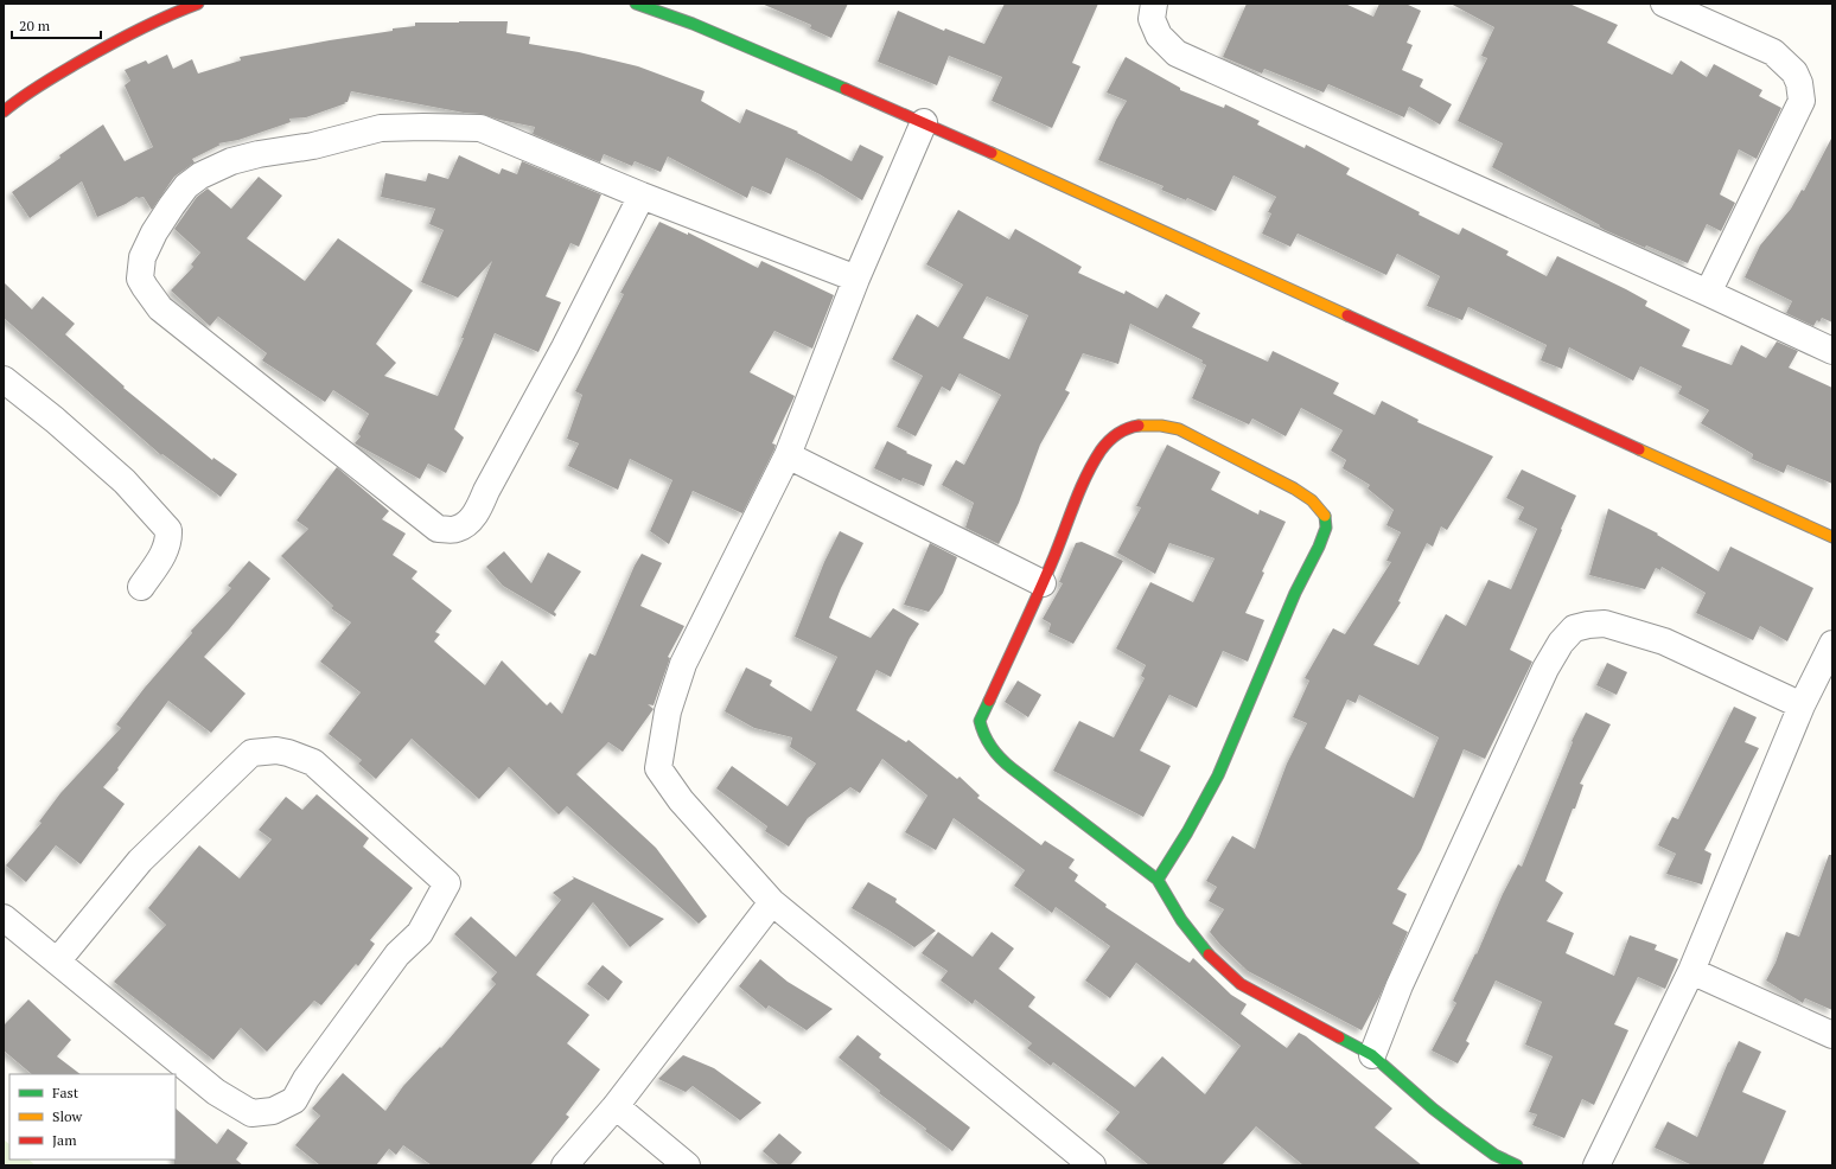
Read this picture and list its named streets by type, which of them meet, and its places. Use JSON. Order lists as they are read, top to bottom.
{
  "legend": ["Fast", "Slow", "Jam"],
  "scale_bar": "20 m"
}
